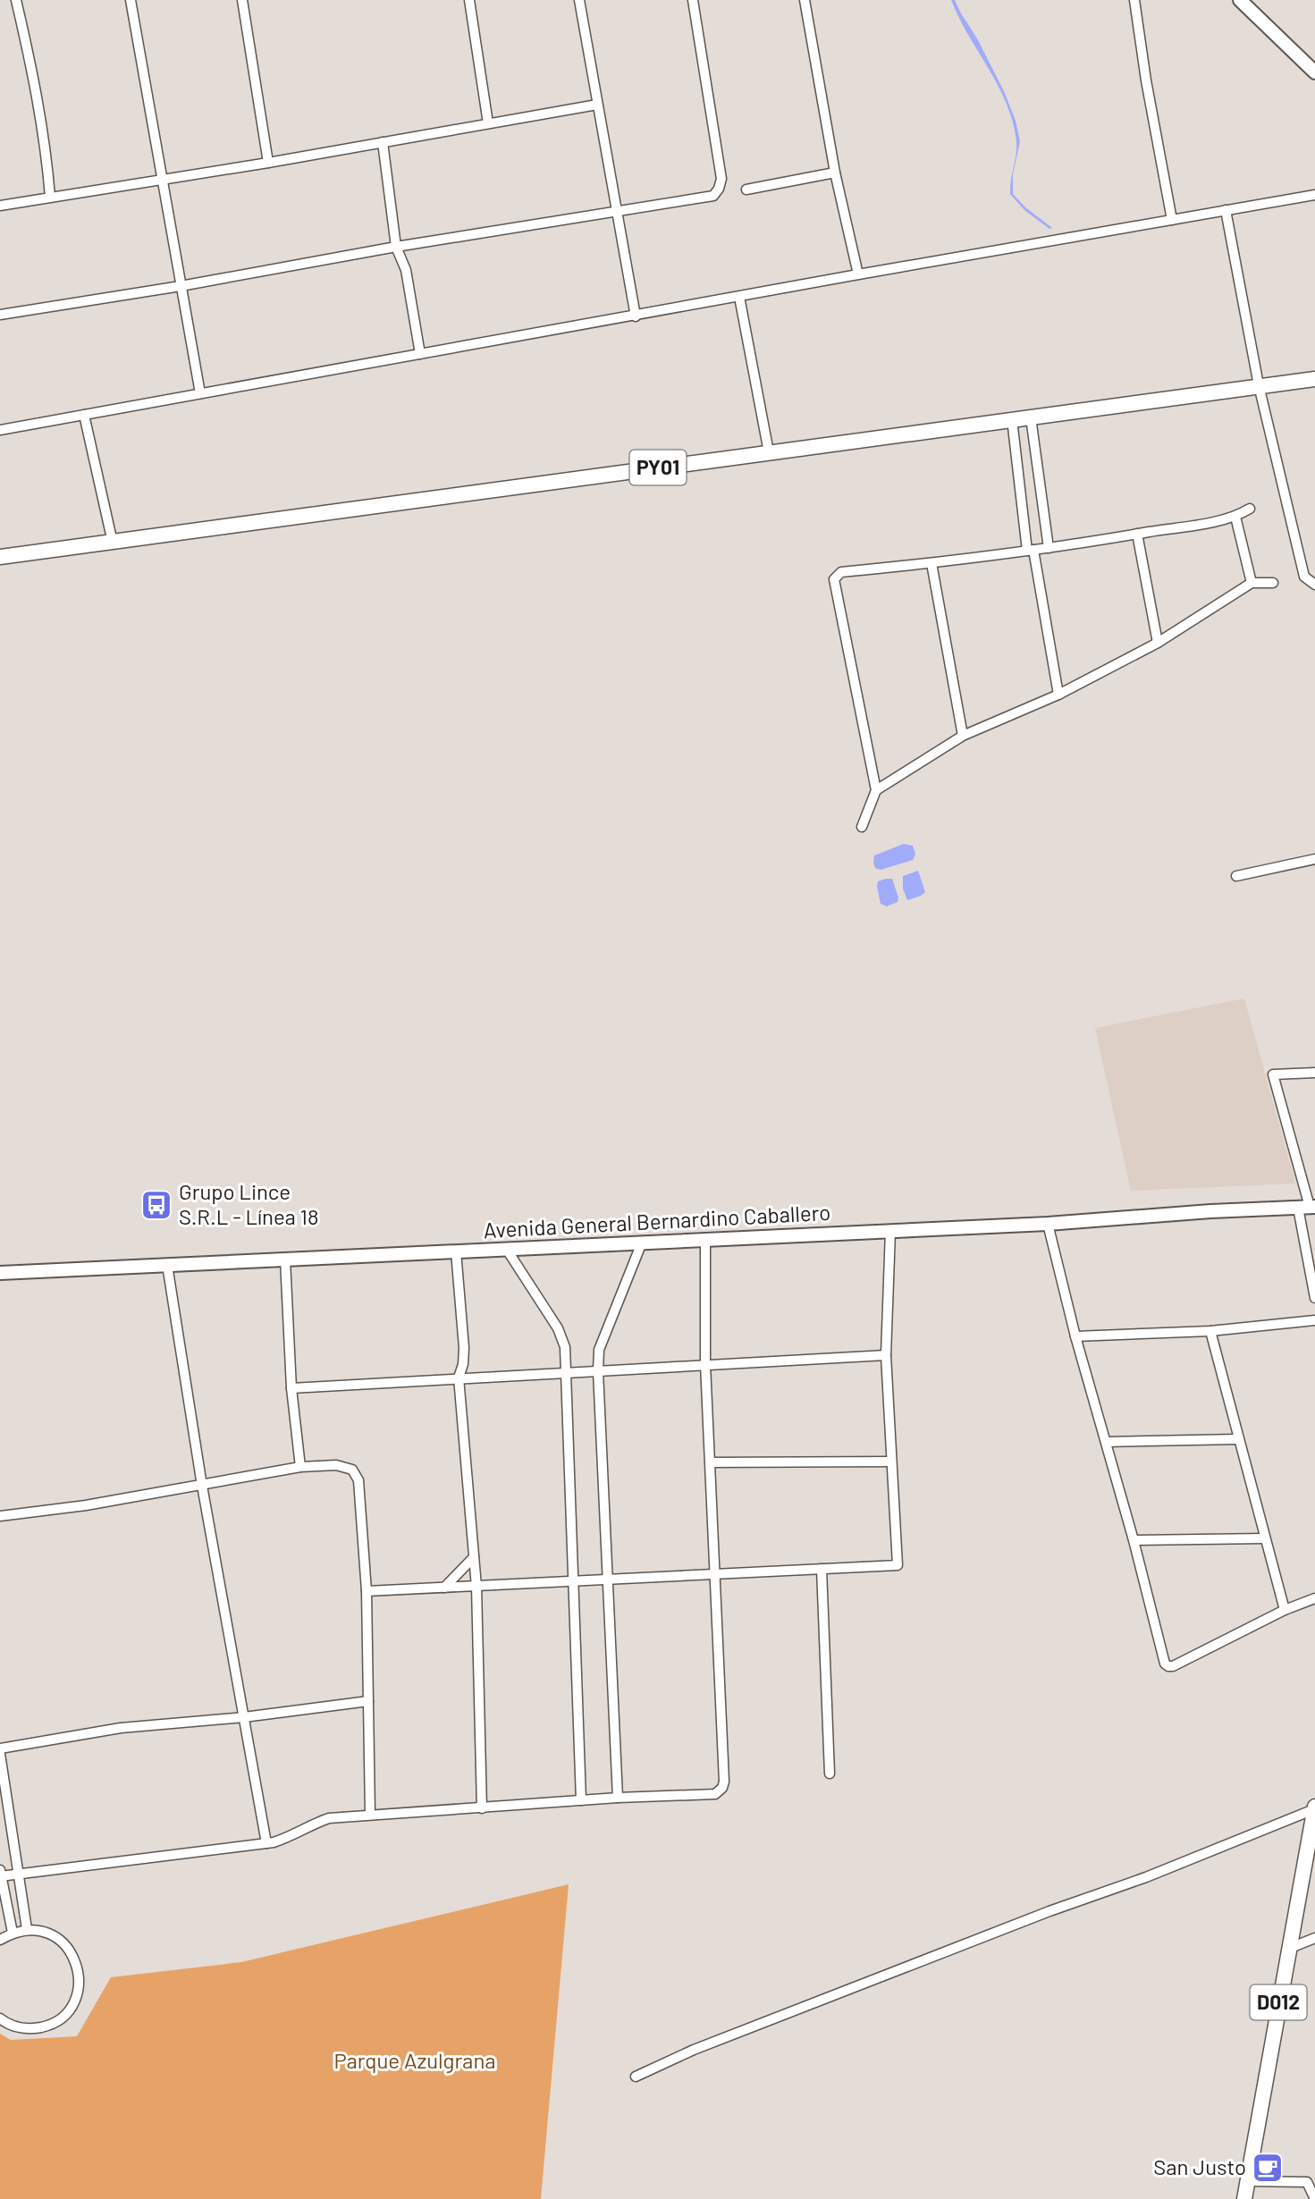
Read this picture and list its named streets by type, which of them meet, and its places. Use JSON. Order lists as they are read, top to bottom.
{
  "streets": {
    "main road": ["PY01", "Avenida General Bernardino Caballero", "D012"]
  },
  "parks": ["Parque Azulgrana"],
  "places": {
    "bus stop": ["Grupo Lince S.R.L - Línea 18"],
    "cafe": ["San Justo"]
  }
}
